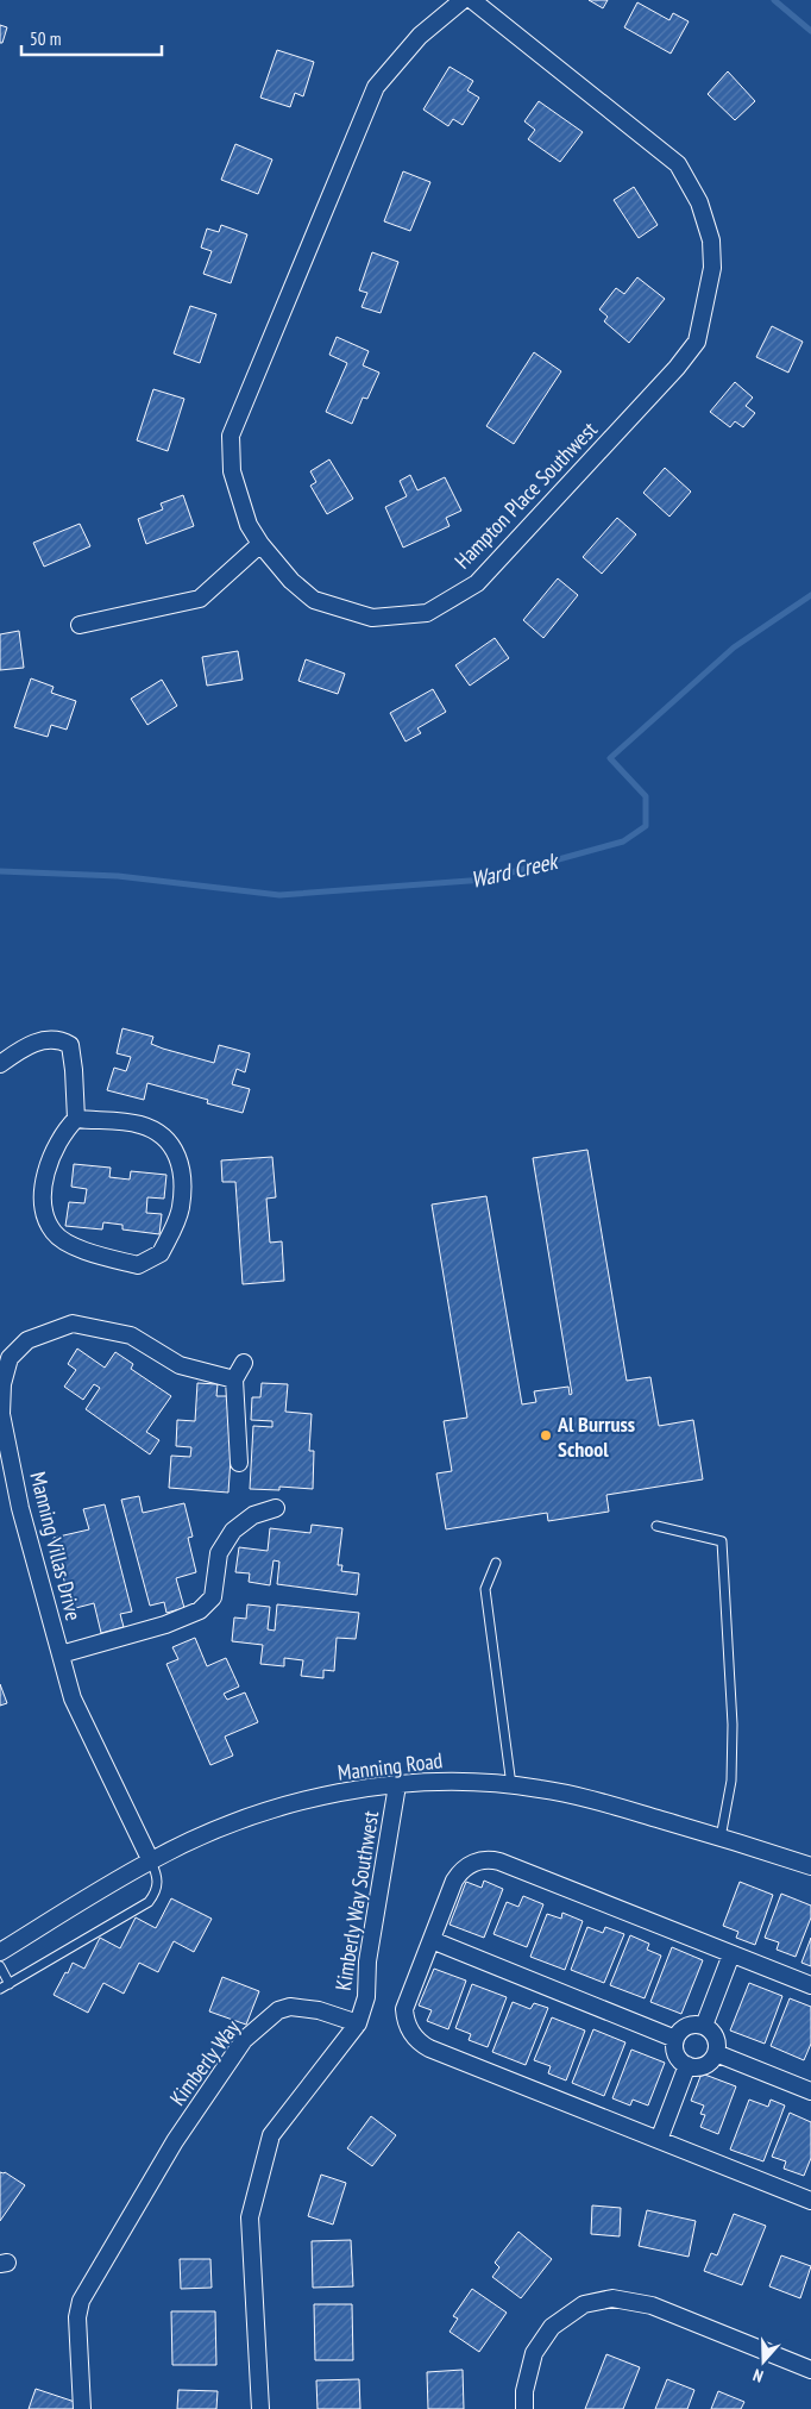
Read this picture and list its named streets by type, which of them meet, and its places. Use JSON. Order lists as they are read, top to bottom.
{
  "streets": {
    "street": [
      "Hampton Place Southwest",
      "Manning Villas Drive",
      "Manning Road",
      "Kimberly Way Southwest",
      "Kimberly Way"
    ]
  },
  "crossings": [
    ["Manning Villas Drive", "Manning Road"],
    ["Manning Road", "Kimberly Way Southwest"],
    ["Kimberly Way Southwest", "Kimberly Way"]
  ],
  "water": ["Ward Creek"],
  "places": ["Al Burruss School"],
  "scale_bar": "50 m",
  "north": "bottom"
}
